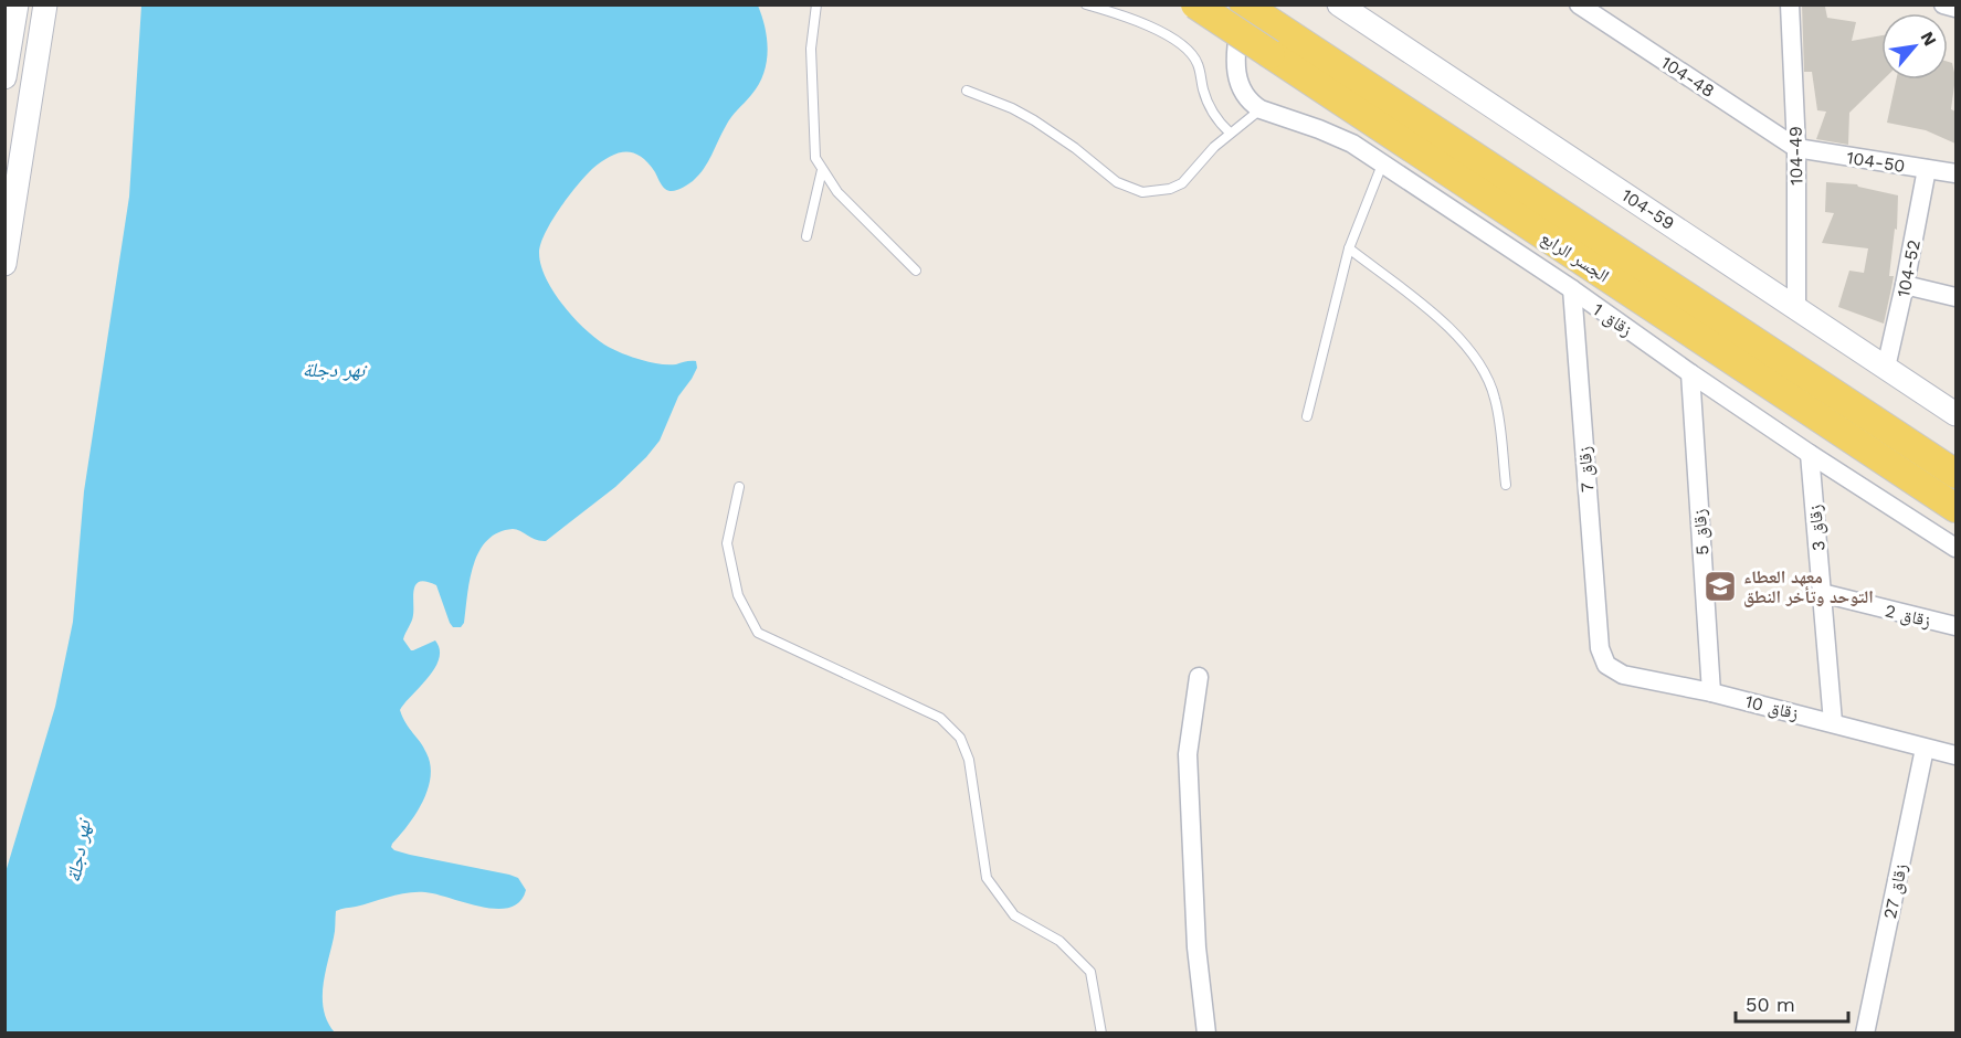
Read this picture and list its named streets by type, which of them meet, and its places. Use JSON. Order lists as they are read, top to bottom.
{
  "streets": {
    "main road": ["الجسر الرابع"],
    "street": [
      "104-48",
      "104-49",
      "104-50",
      "104-59",
      "104-52",
      "زقاق 1",
      "زقاق 7",
      "زقاق 3",
      "زقاق 5",
      "زقاق 2",
      "زقاق 10",
      "زقاق 27"
    ]
  },
  "crossings": [
    ["104-48", "104-49"],
    ["104-48", "104-50"],
    ["104-49", "104-50"],
    ["104-49", "104-59"],
    ["104-50", "104-52"],
    ["104-59", "104-52"],
    ["زقاق 1", "زقاق 7"],
    ["زقاق 1", "زقاق 3"],
    ["زقاق 1", "زقاق 5"],
    ["زقاق 7", "زقاق 10"],
    ["زقاق 3", "زقاق 2"],
    ["زقاق 3", "زقاق 10"],
    ["زقاق 5", "زقاق 10"],
    ["زقاق 10", "زقاق 27"]
  ],
  "water": ["نهر دجلة"],
  "places": {
    "school or university": ["معهد العطاء التوحد وتأخر النطق"]
  },
  "scale_bar": "50 m",
  "north": "top right"
}
